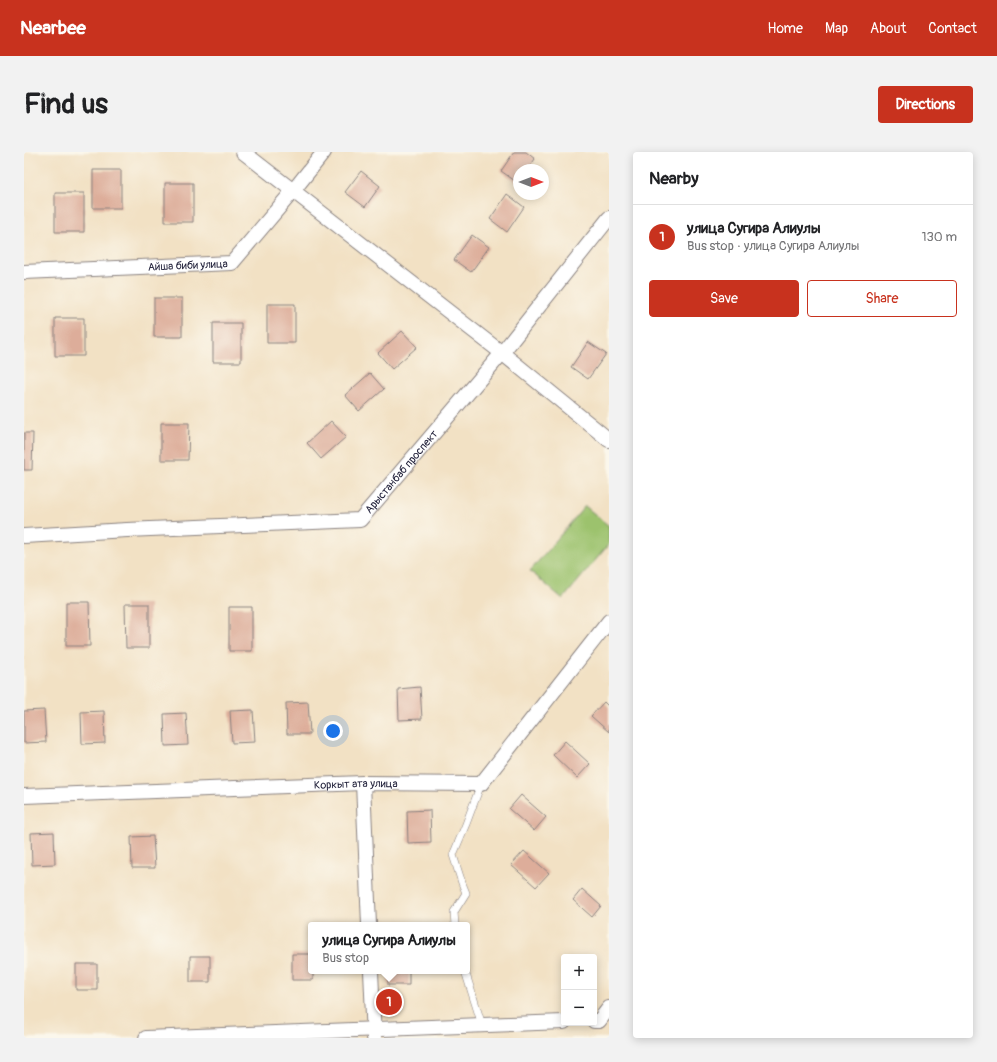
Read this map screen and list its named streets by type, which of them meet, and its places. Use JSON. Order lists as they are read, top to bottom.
{
  "streets": {
    "street": ["Айша биби улица", "Арыстанбаб проспект", "Коркыт ата улица"]
  },
  "north": "right",
  "page": {
    "header": "Nearbee",
    "nav": [
      "Home",
      "Map",
      "About",
      "Contact"
    ],
    "buttons": [
      "Directions",
      ["Save", "Share"]
    ],
    "title": "Find us",
    "heading": "Nearby",
    "list": [
      {
        "mark": "1",
        "name": "улица Сугира Алиулы",
        "note": "Bus stop · улица Сугира Алиулы",
        "value": "130 m"
      }
    ],
    "popup": ["улица Сугира Алиулы", "Bus stop"],
    "map_buttons": ["+", "−"],
    "pins": "1"
  }
}
